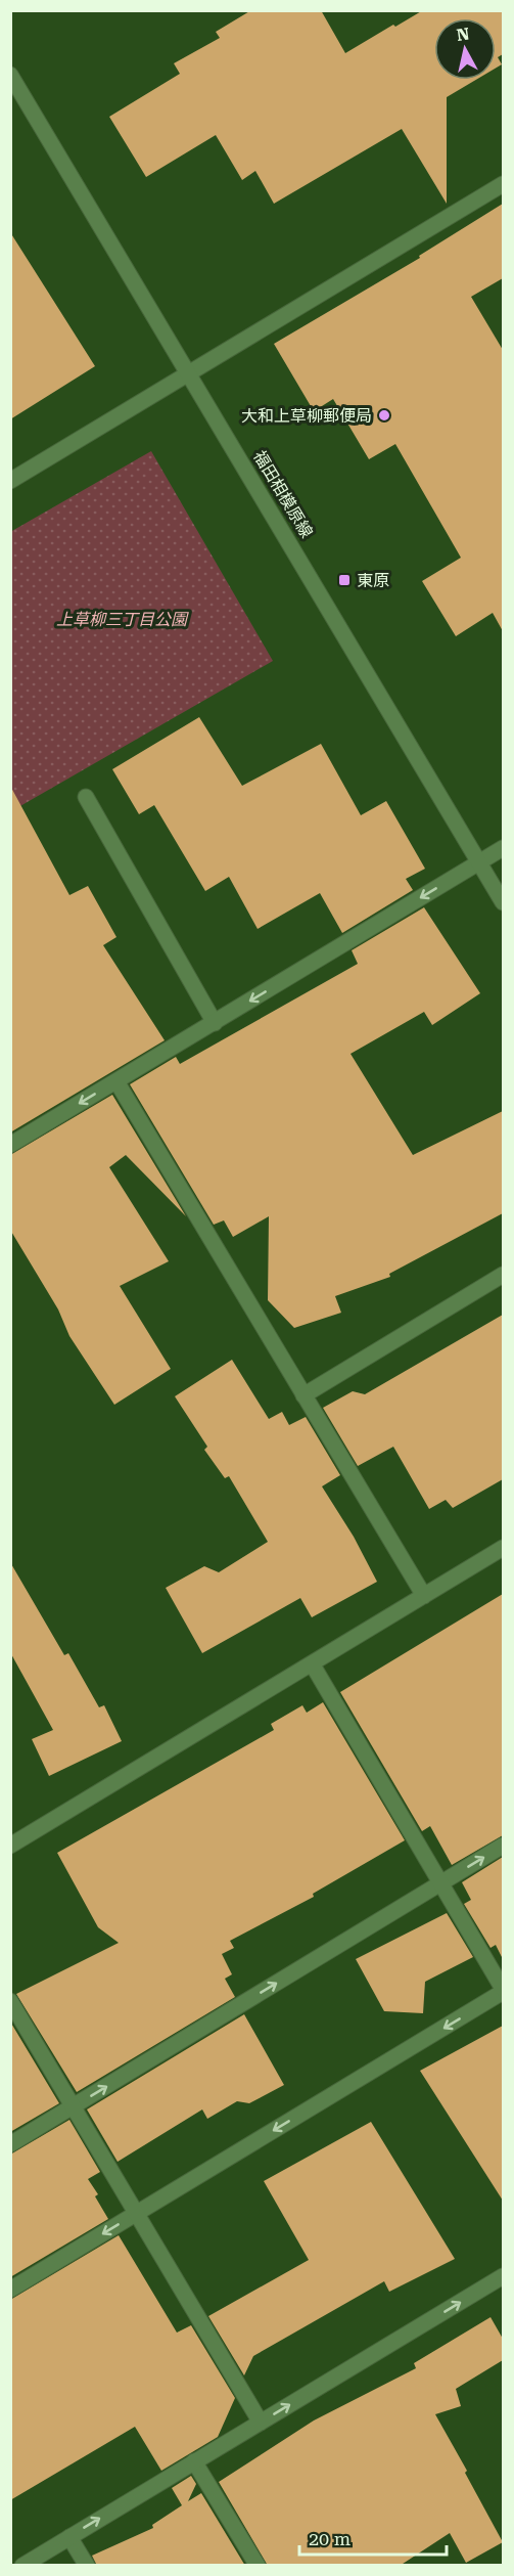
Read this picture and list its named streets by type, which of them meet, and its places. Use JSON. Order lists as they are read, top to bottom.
{
  "streets": {
    "street": ["福田相模原線"]
  },
  "parks": ["上草柳三丁目公園"],
  "places": {
    "other": ["大和上草柳郵便局"],
    "transit": ["東原"]
  },
  "scale_bar": "20 m",
  "north": "top"
}
